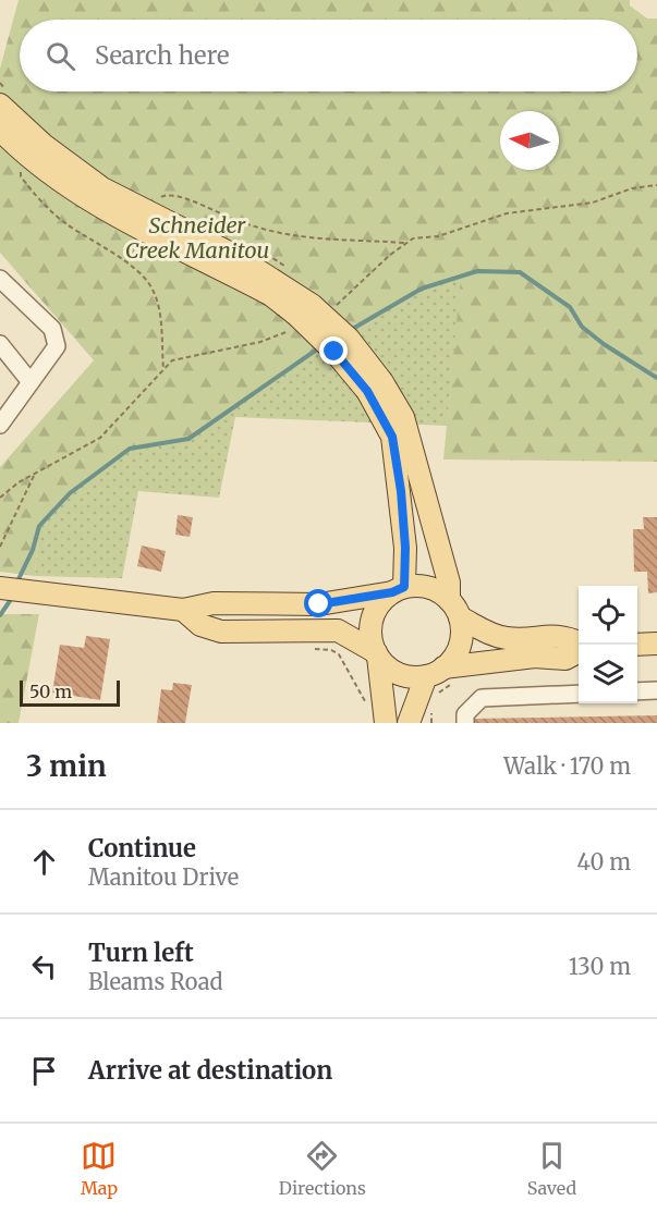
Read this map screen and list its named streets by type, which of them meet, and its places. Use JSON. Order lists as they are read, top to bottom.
{
  "parks": ["Schneider Creek Manitou"],
  "scale_bar": "50 m",
  "north": "left",
  "page": {
    "search": "Search here",
    "scale": "50 m",
    "heading": ["3 min", "Walk · 170 m"],
    "list": [
      ["Continue", "Manitou Drive", "40 m"],
      ["Turn left", "Bleams Road", "130 m"],
      "Arrive at destination"
    ],
    "nav": ["Map", "Directions", "Saved"]
  }
}
